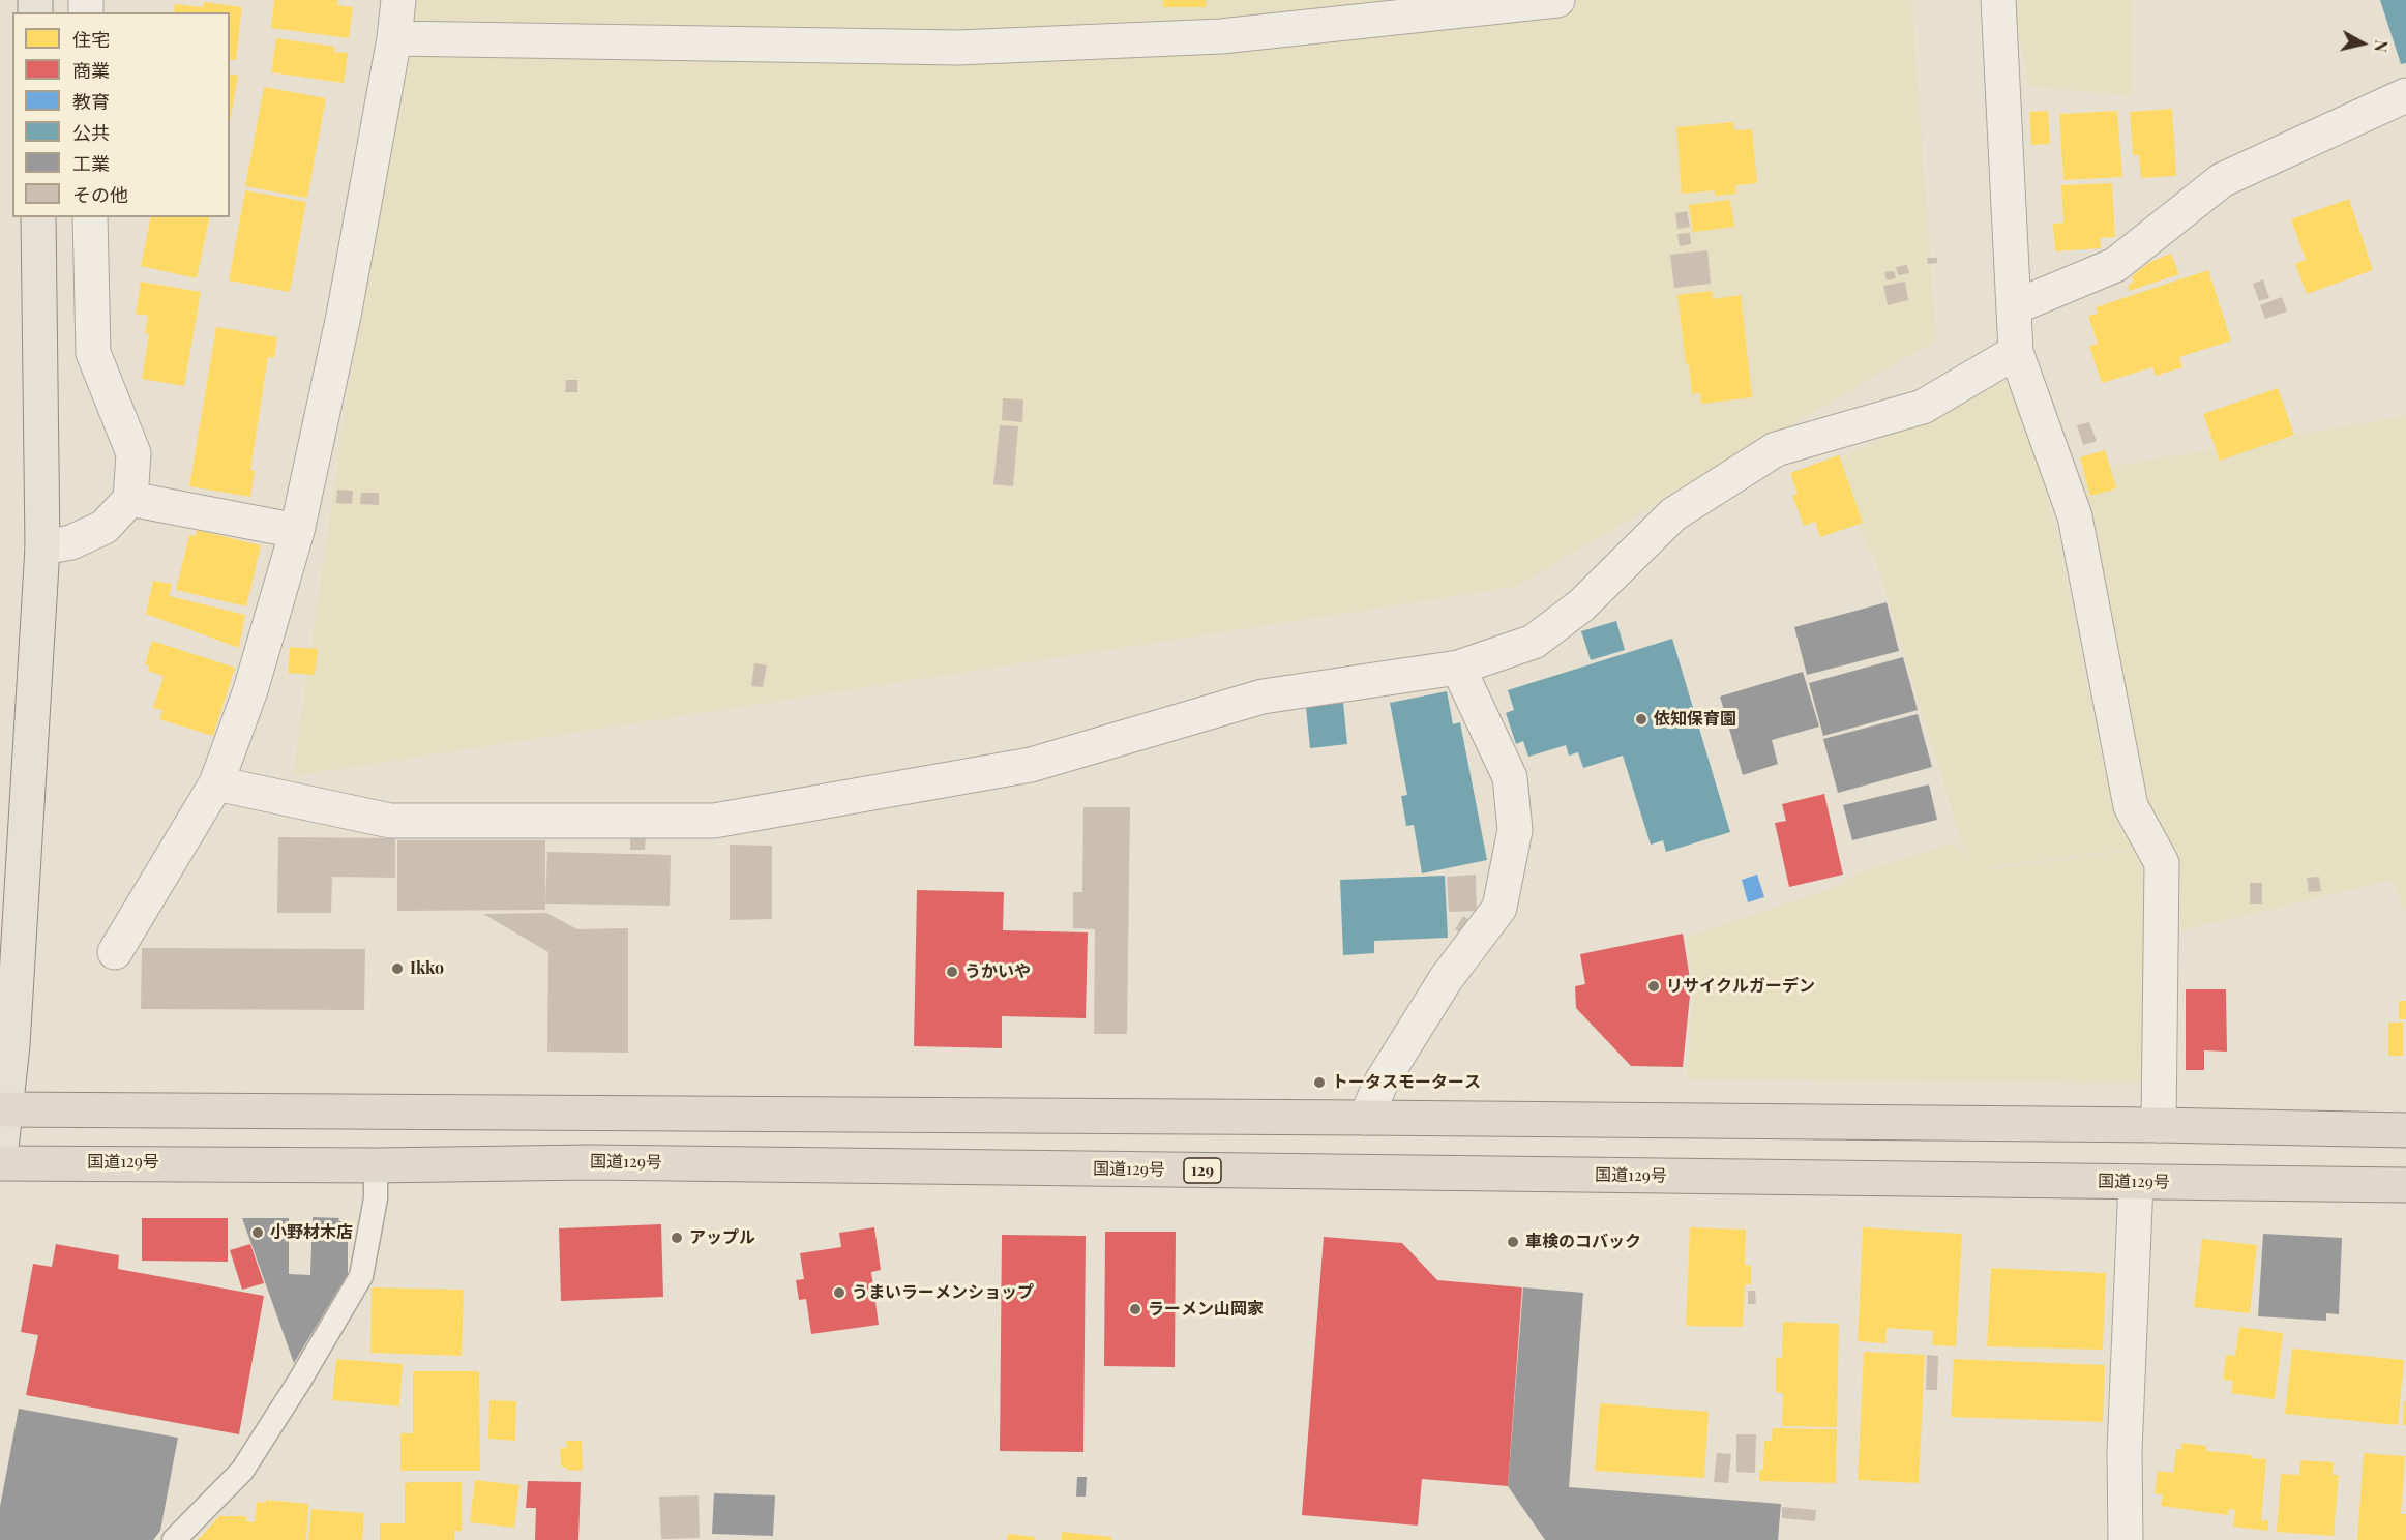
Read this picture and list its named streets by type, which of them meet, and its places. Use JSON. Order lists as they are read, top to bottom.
{
  "streets": {
    "highway": ["国道129号", "129"]
  },
  "places": [
    "依知保育園",
    "Ikko",
    "うかいや",
    "リサイクルガーデン",
    "トータスモータース",
    "小野材木店",
    "アップル",
    "車検のコバック",
    "うまいラーメンショップ",
    "ラーメン山岡家"
  ],
  "legend": [
    "住宅",
    "商業",
    "教育",
    "公共",
    "工業",
    "その他"
  ],
  "north": "right"
}
